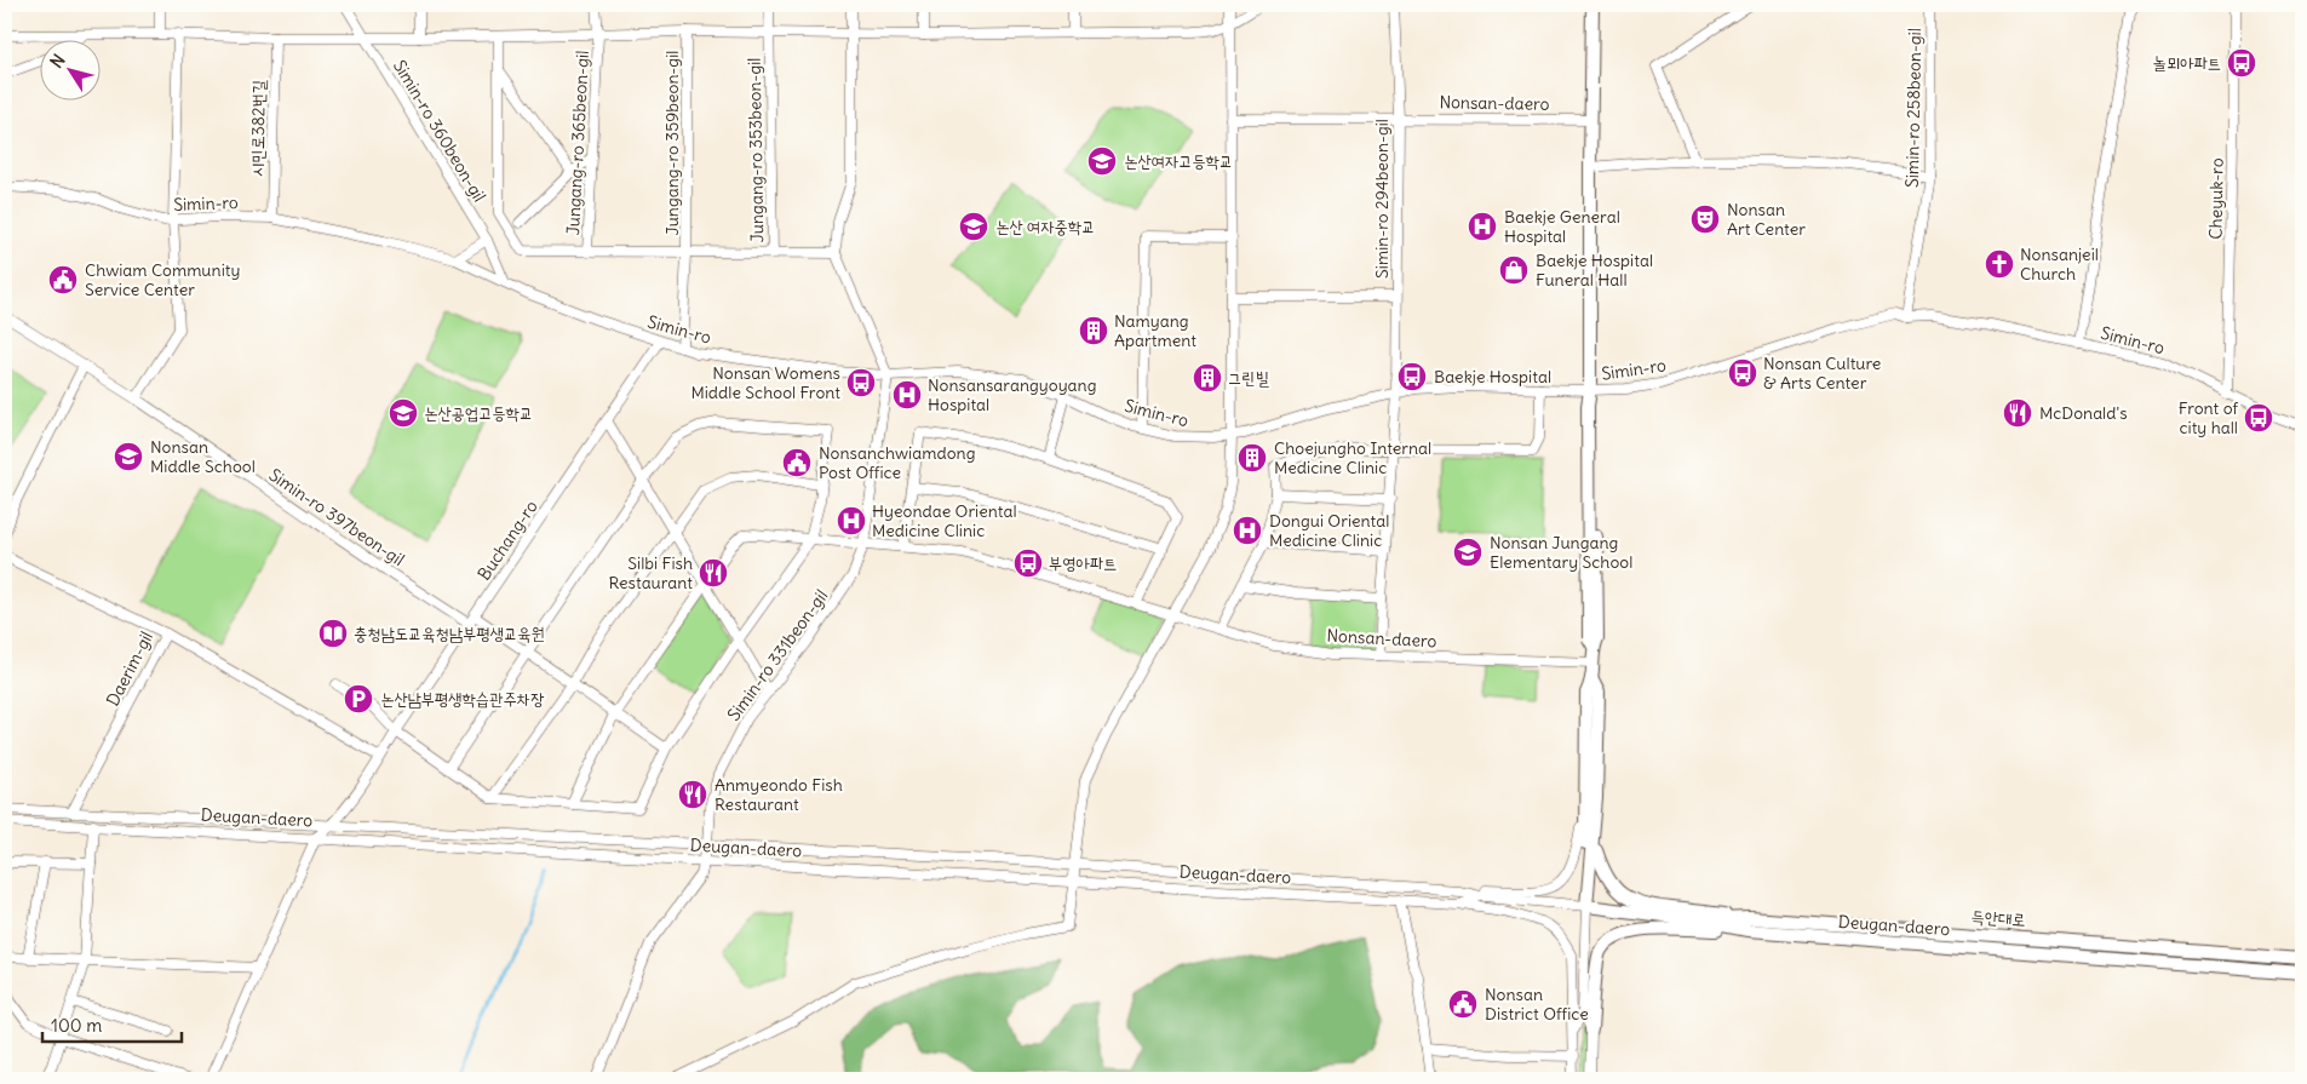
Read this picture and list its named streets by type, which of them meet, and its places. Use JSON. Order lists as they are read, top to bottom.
{
  "streets": {
    "main road": ["Deugan-daero", "득안대로"],
    "street": [
      "Nonsan-daero",
      "Simin-ro 258beon-gil",
      "시민로382번길",
      "Simin-ro 360beon-gil",
      "Jungang-ro 365beon-gil",
      "Jungang-ro 359beon-gil",
      "Jungang-ro 353beon-gil",
      "Simin-ro 294beon-gil",
      "Cheyuk-ro",
      "Simin-ro",
      "Simin-ro 397beon-gil",
      "Buchang-ro",
      "Simin-ro 331beon-gil",
      "Daerim-gil"
    ]
  },
  "crossings": [
    ["Nonsan-daero", "Simin-ro 294beon-gil"],
    ["Nonsan-daero", "Simin-ro 331beon-gil"],
    ["Simin-ro 258beon-gil", "Simin-ro"],
    ["시민로382번길", "Simin-ro"],
    ["Simin-ro 360beon-gil", "Simin-ro"],
    ["Jungang-ro 365beon-gil", "Jungang-ro 359beon-gil"],
    ["Jungang-ro 359beon-gil", "Jungang-ro 353beon-gil"],
    ["Jungang-ro 359beon-gil", "Simin-ro"],
    ["Simin-ro 294beon-gil", "Simin-ro"],
    ["Cheyuk-ro", "Simin-ro"],
    ["Simin-ro", "Buchang-ro"],
    ["Simin-ro", "Simin-ro 331beon-gil"],
    ["Simin-ro 397beon-gil", "Buchang-ro"],
    ["Buchang-ro", "Deugan-daero"],
    ["Simin-ro 331beon-gil", "Deugan-daero"],
    ["Daerim-gil", "Deugan-daero"],
    ["Deugan-daero", "득안대로"]
  ],
  "places": {
    "bus stop": [
      "놀뫼아파트",
      "Nonsan Culture & Arts Center",
      "Baekje Hospital",
      "Nonsan Womens Middle School Front",
      "Front of city hall",
      "부영아파트"
    ],
    "school or university": [
      "논산여자고등학교",
      "논산 여자중학교",
      "논산공업고등학교",
      "Nonsan Middle School",
      "Nonsan Jungang Elementary School"
    ],
    "theatre": ["Nonsan Art Center"],
    "hospital": [
      "Baekje General Hospital",
      "Nonsansarangyoyang Hospital",
      "Hyeondae Oriental Medicine Clinic",
      "Dongui Oriental Medicine Clinic"
    ],
    "church": ["Nonsanjeil Church"],
    "shop": ["Baekje Hospital Funeral Hall"],
    "public building": ["Chwiam Community Service Center", "Nonsanchwiamdong Post Office", "Nonsan District Office"],
    "building": ["Namyang Apartment", "그린빌", "Choejungho Internal Medicine Clinic"],
    "restaurant": ["McDonald's", "Silbi Fish Restaurant", "Anmyeondo Fish Restaurant"],
    "library": ["충청남도교육청남부평생교육원"],
    "parking": ["논산남부평생학습관주차장"]
  },
  "scale_bar": "100 m",
  "north": "top left"
}
